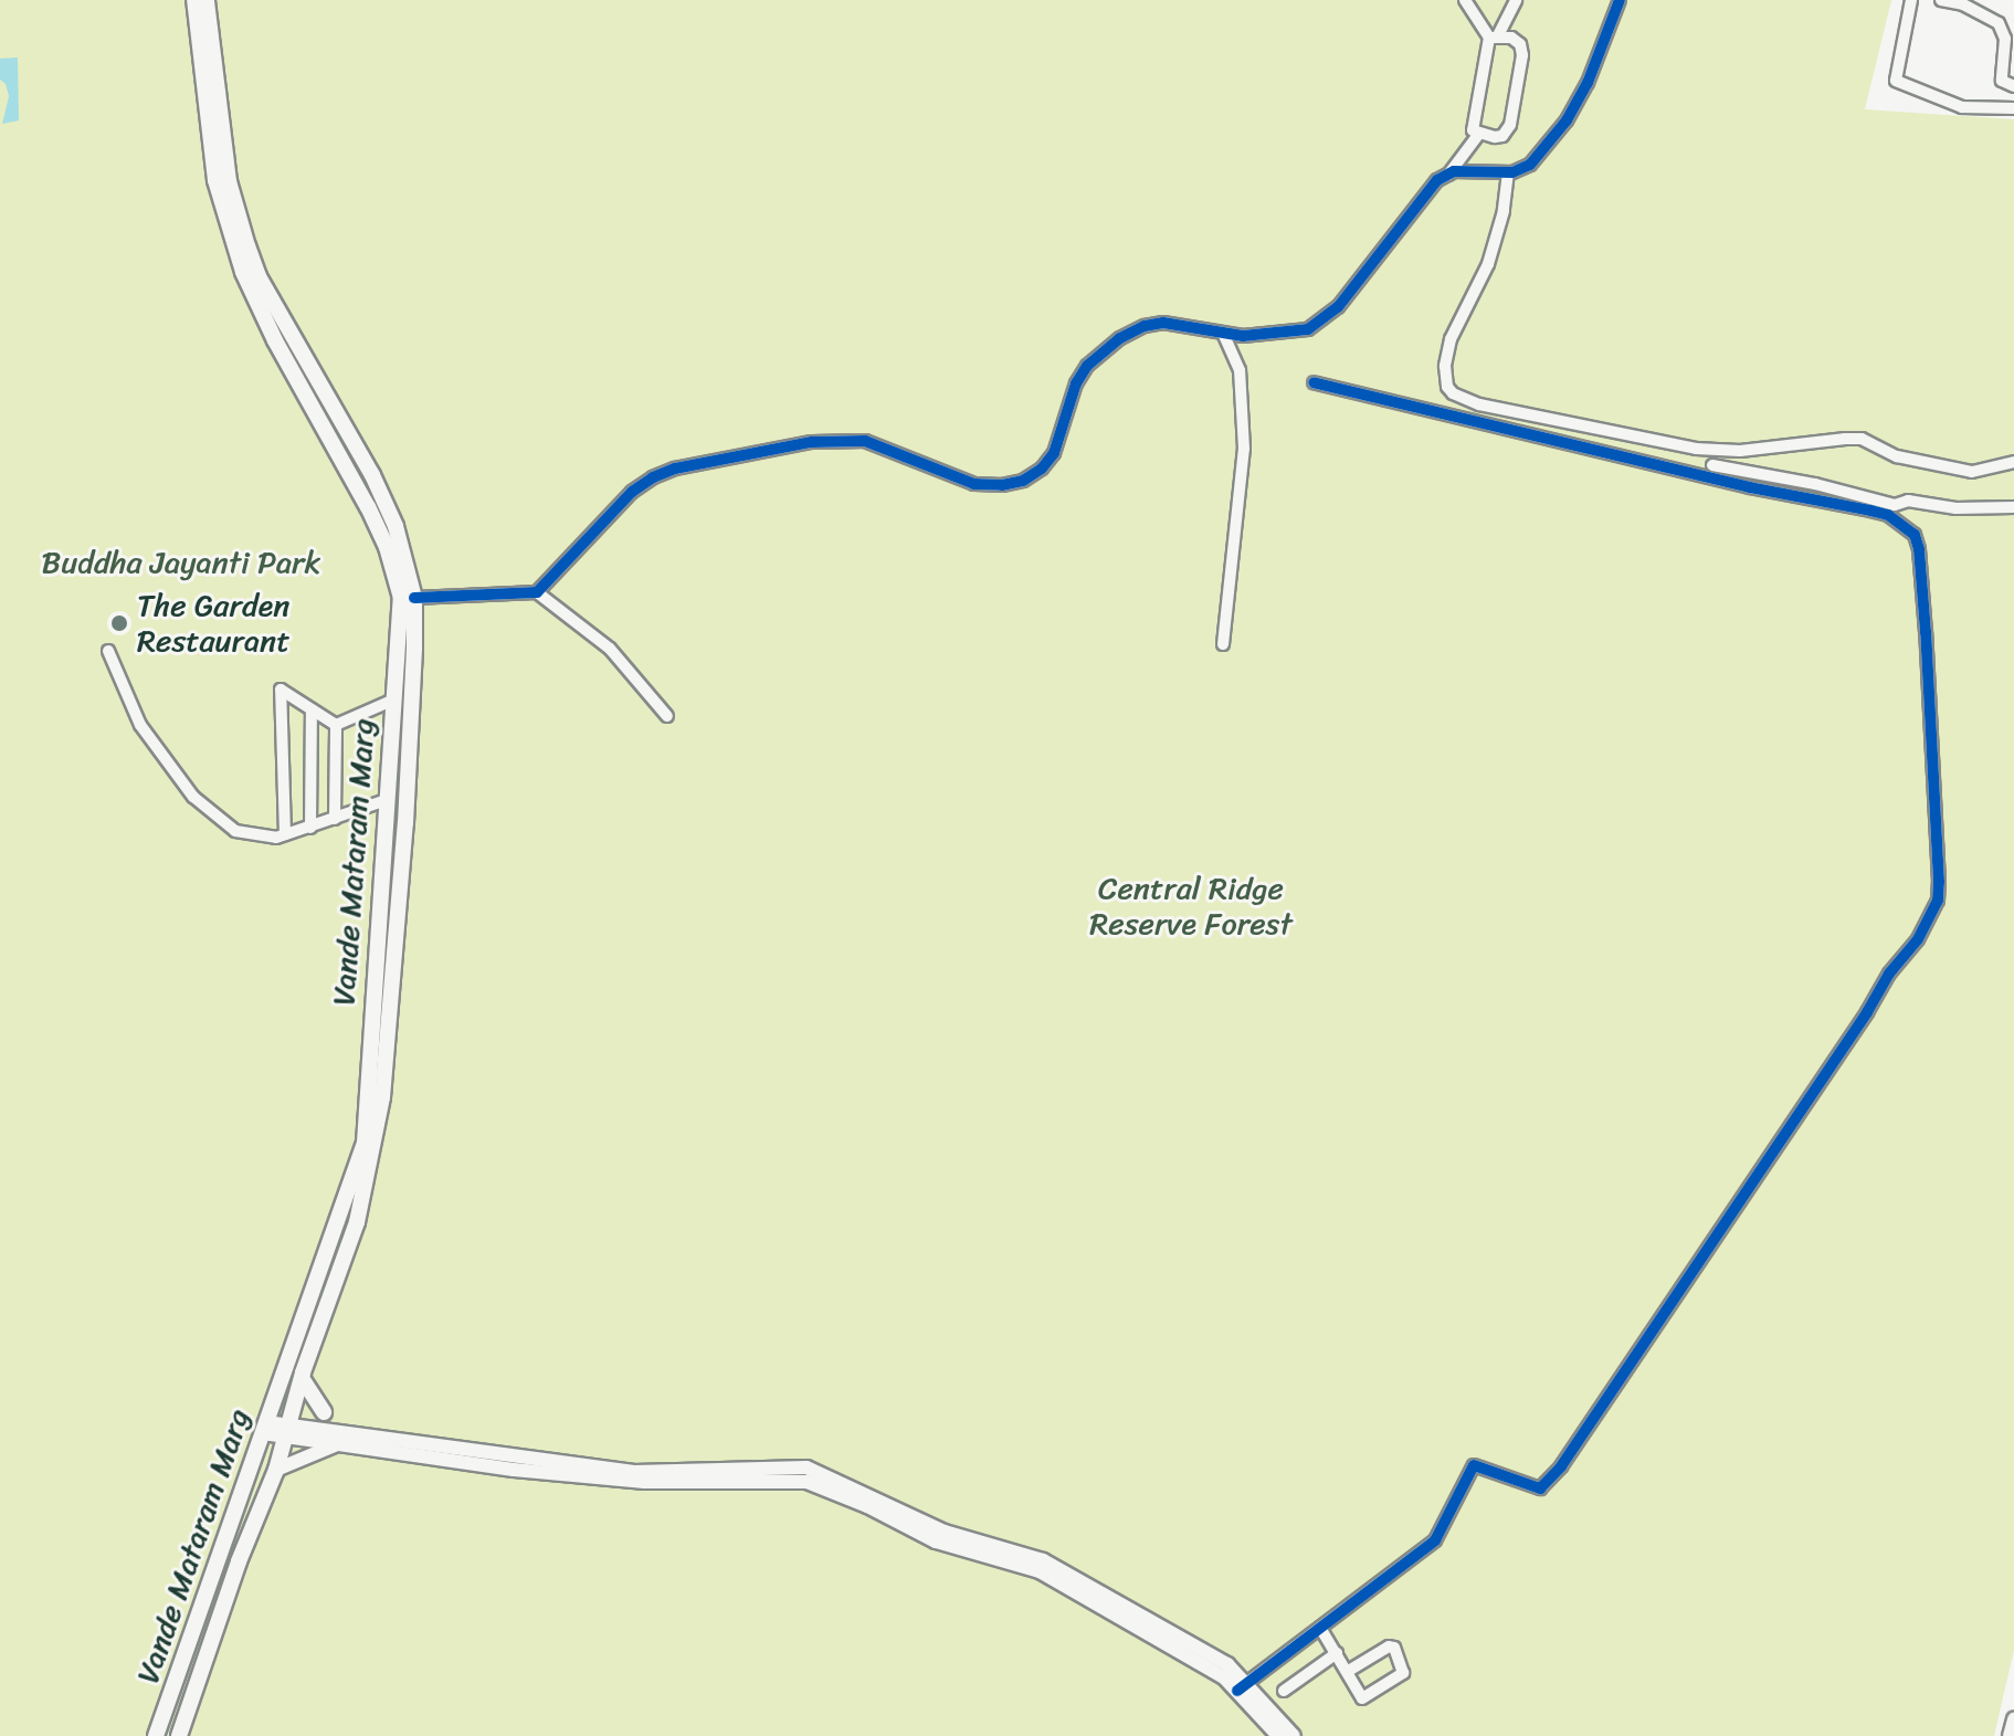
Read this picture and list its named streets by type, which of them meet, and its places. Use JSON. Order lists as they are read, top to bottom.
{
  "streets": {
    "main road": ["Vande Mataram Marg"]
  },
  "parks": ["Buddha Jayanti Park", "Central Ridge Reserve Forest"],
  "places": ["The Garden Restaurant"]
}
